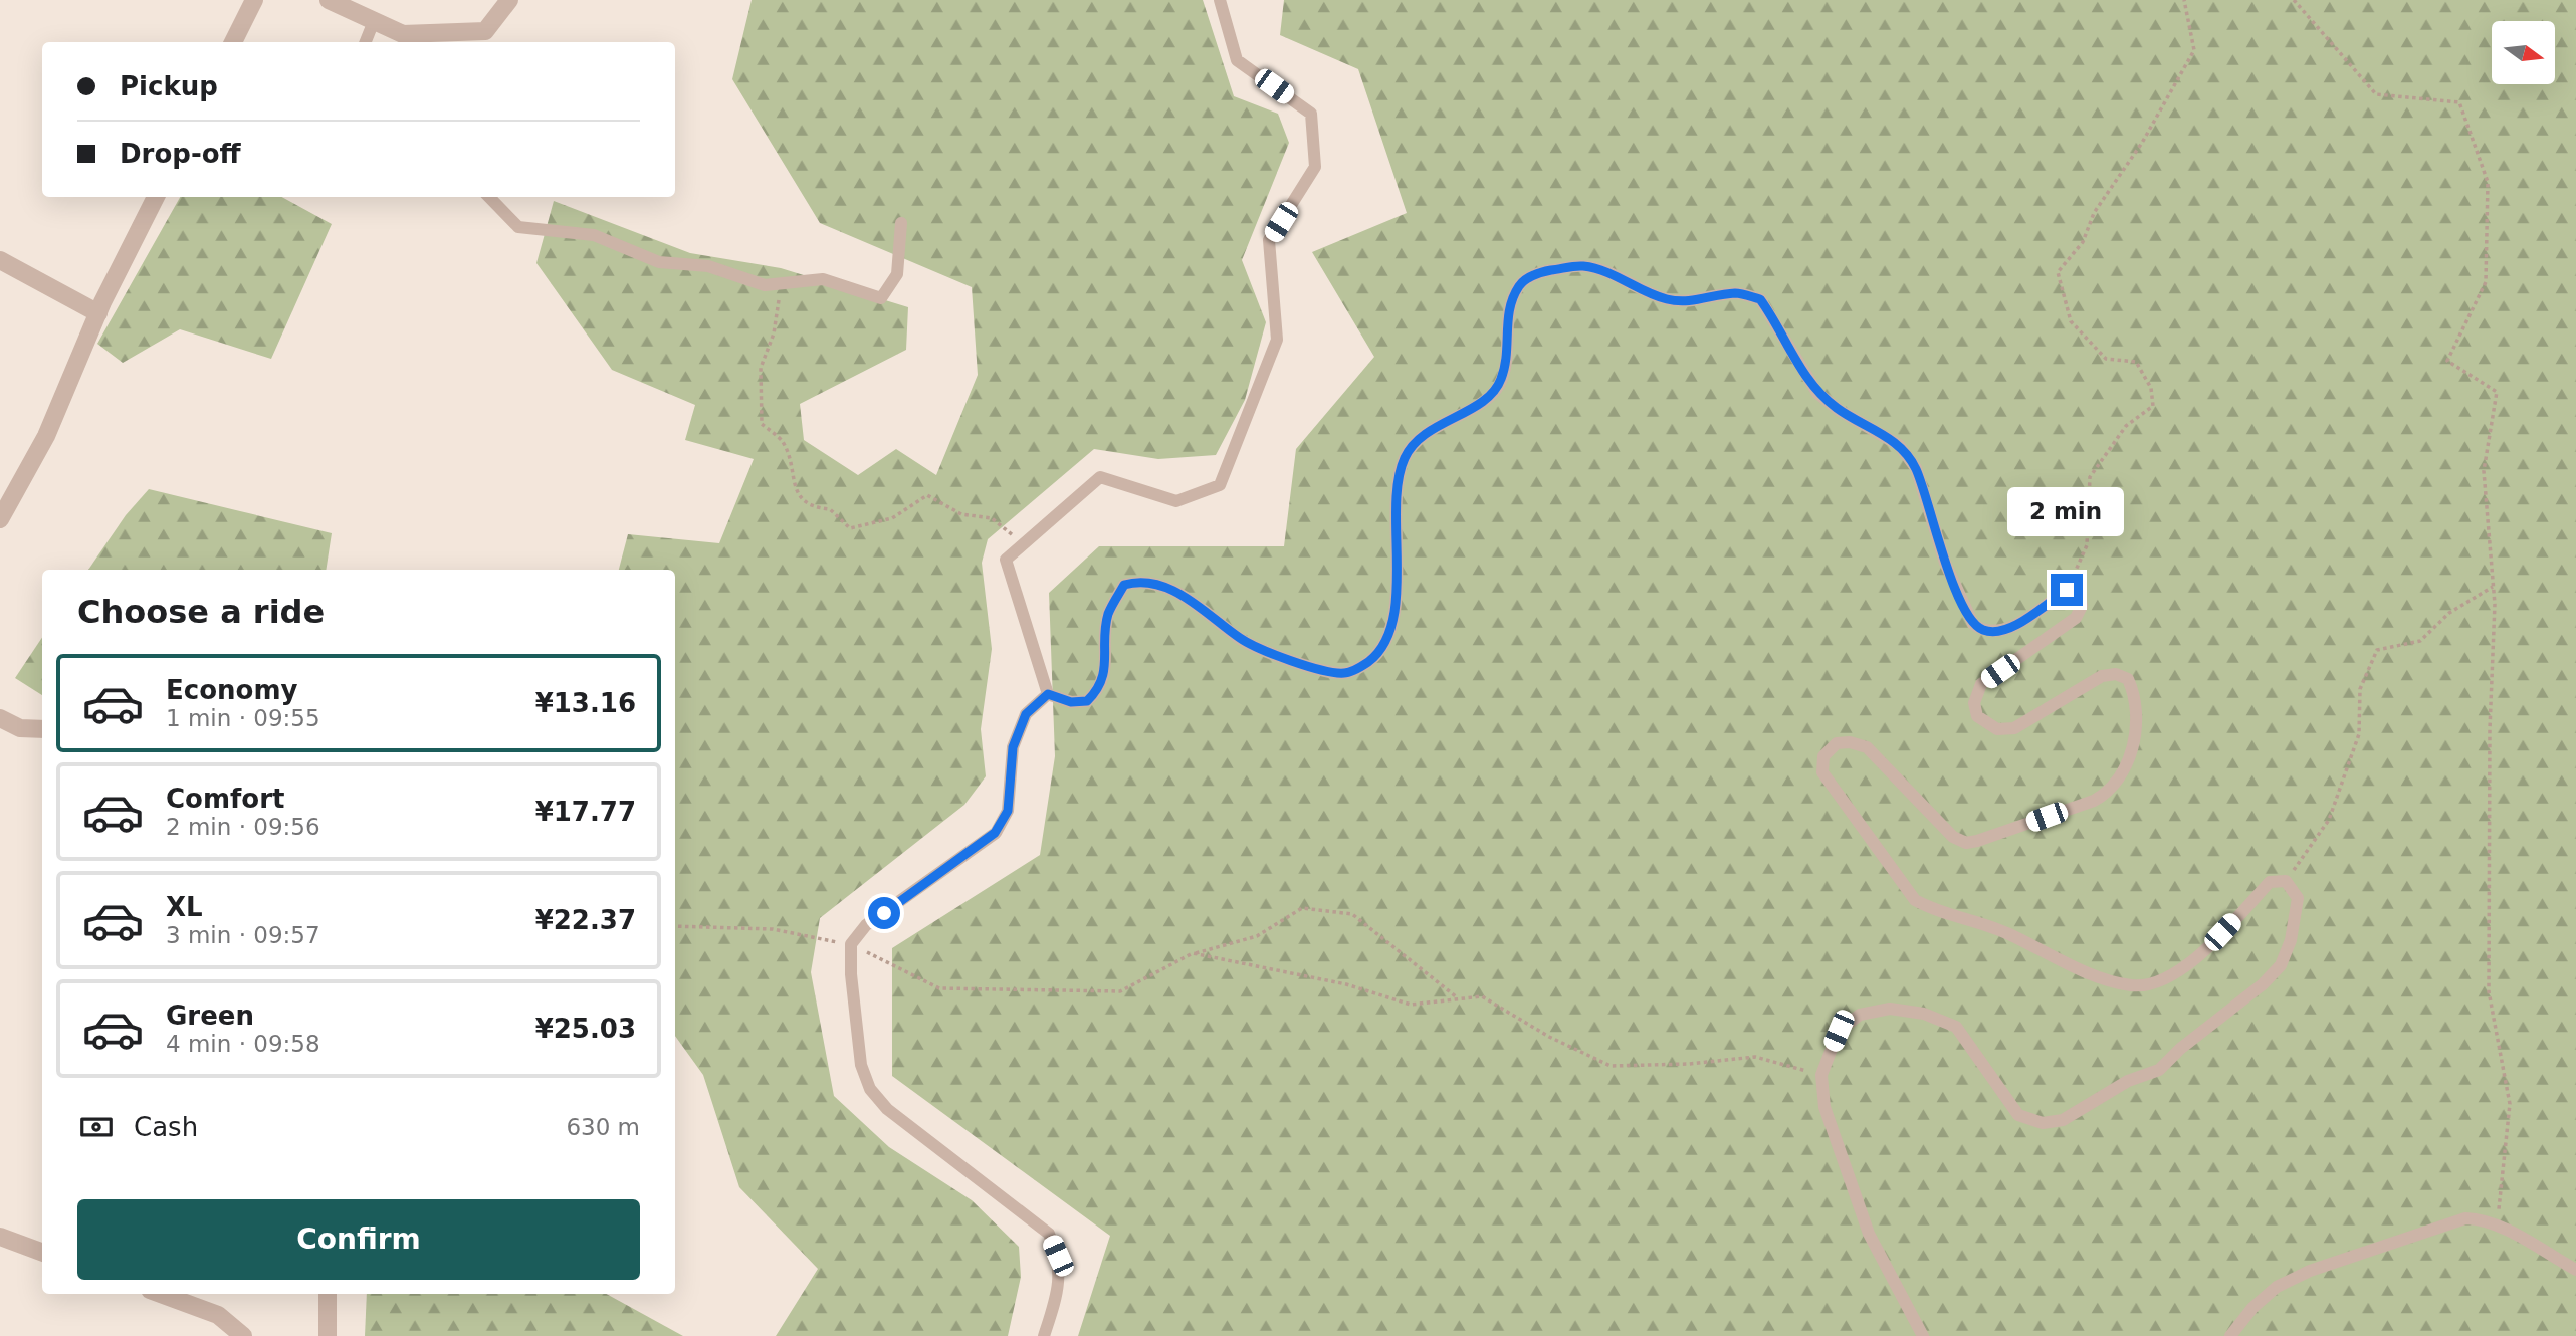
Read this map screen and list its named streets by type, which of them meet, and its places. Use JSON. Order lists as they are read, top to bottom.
{
  "north": "right",
  "page": {
    "banner": ["Pickup", "Drop-off"],
    "bubble": "2 min",
    "heading": "Choose a ride",
    "list": [
      {
        "name": "Economy",
        "note": "1 min · 09:55",
        "value": "¥13.16"
      },
      {
        "name": "Comfort",
        "note": "2 min · 09:56",
        "value": "¥17.77"
      },
      {
        "name": "XL",
        "note": "3 min · 09:57",
        "value": "¥22.37"
      },
      {
        "name": "Green",
        "note": "4 min · 09:58",
        "value": "¥25.03"
      }
    ],
    "pay": ["Cash", "630 m"],
    "buttons": "Confirm"
  }
}
